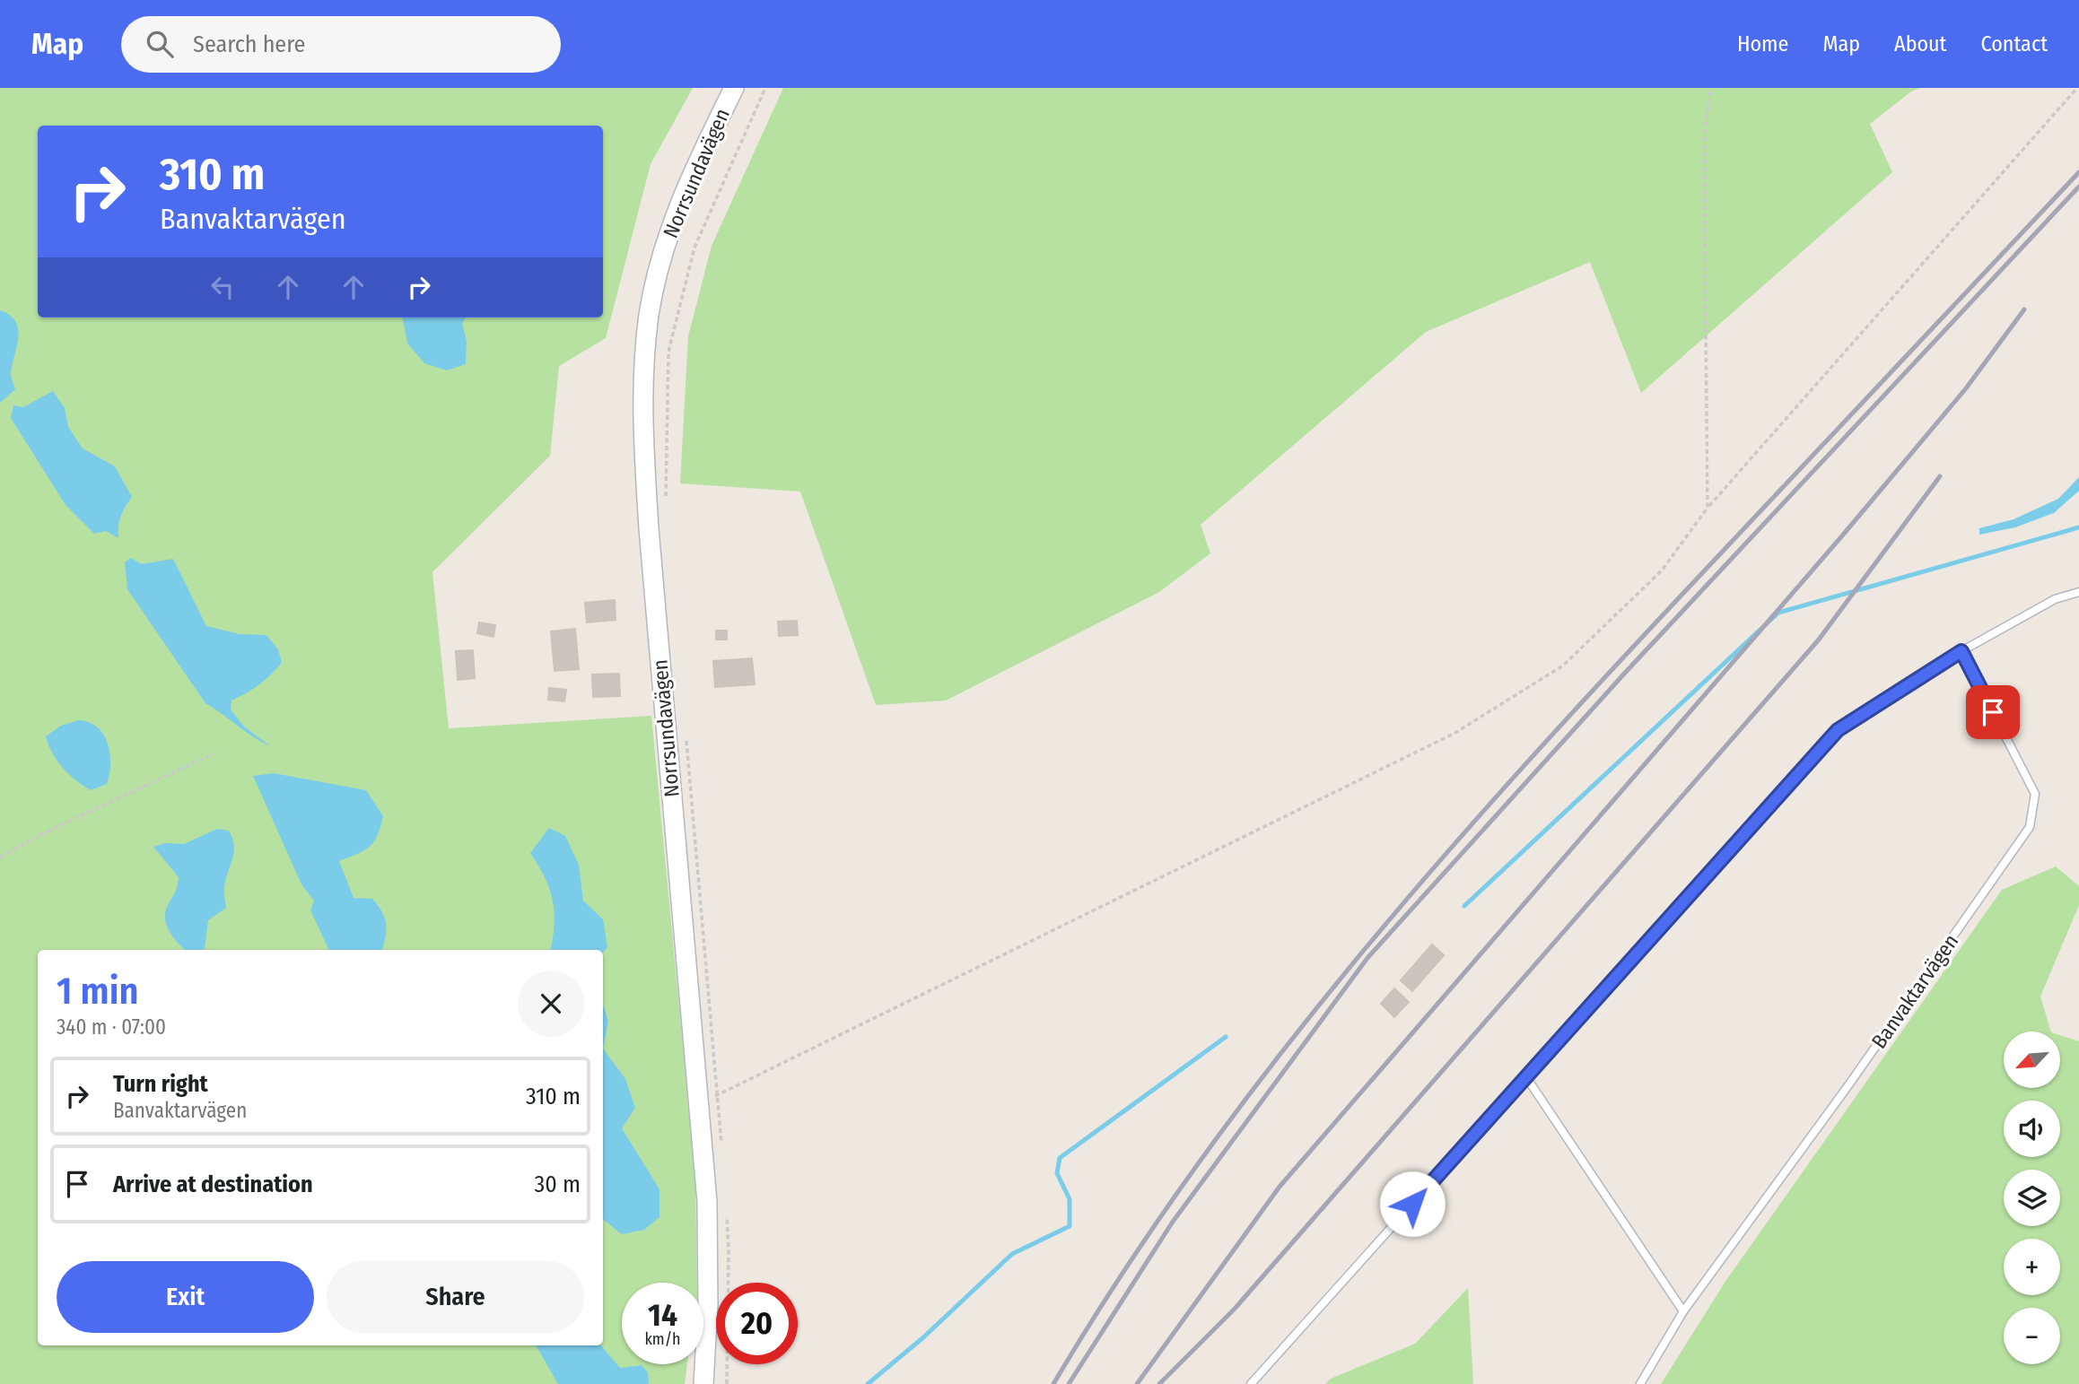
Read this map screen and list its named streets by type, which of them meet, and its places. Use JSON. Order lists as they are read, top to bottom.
{
  "streets": {
    "street": ["Norrsundavägen"],
    "lane": ["Banvaktarvägen"]
  },
  "north": "bottom left",
  "page": {
    "header": "Map",
    "search": "Search here",
    "nav": [
      "Home",
      "Map",
      "About",
      "Contact"
    ],
    "turn": ["310 m", "Banvaktarvägen"],
    "heading": ["1 min", "340 m · 07:00"],
    "map_buttons": ["+", "−"],
    "list": [
      {
        "name": "Turn right",
        "note": "Banvaktarvägen",
        "value": "310 m"
      },
      {
        "name": "Arrive at destination",
        "value": "30 m"
      }
    ],
    "buttons": ["Exit", "Share"],
    "speed": "14 km/h",
    "limit": "20"
  }
}
